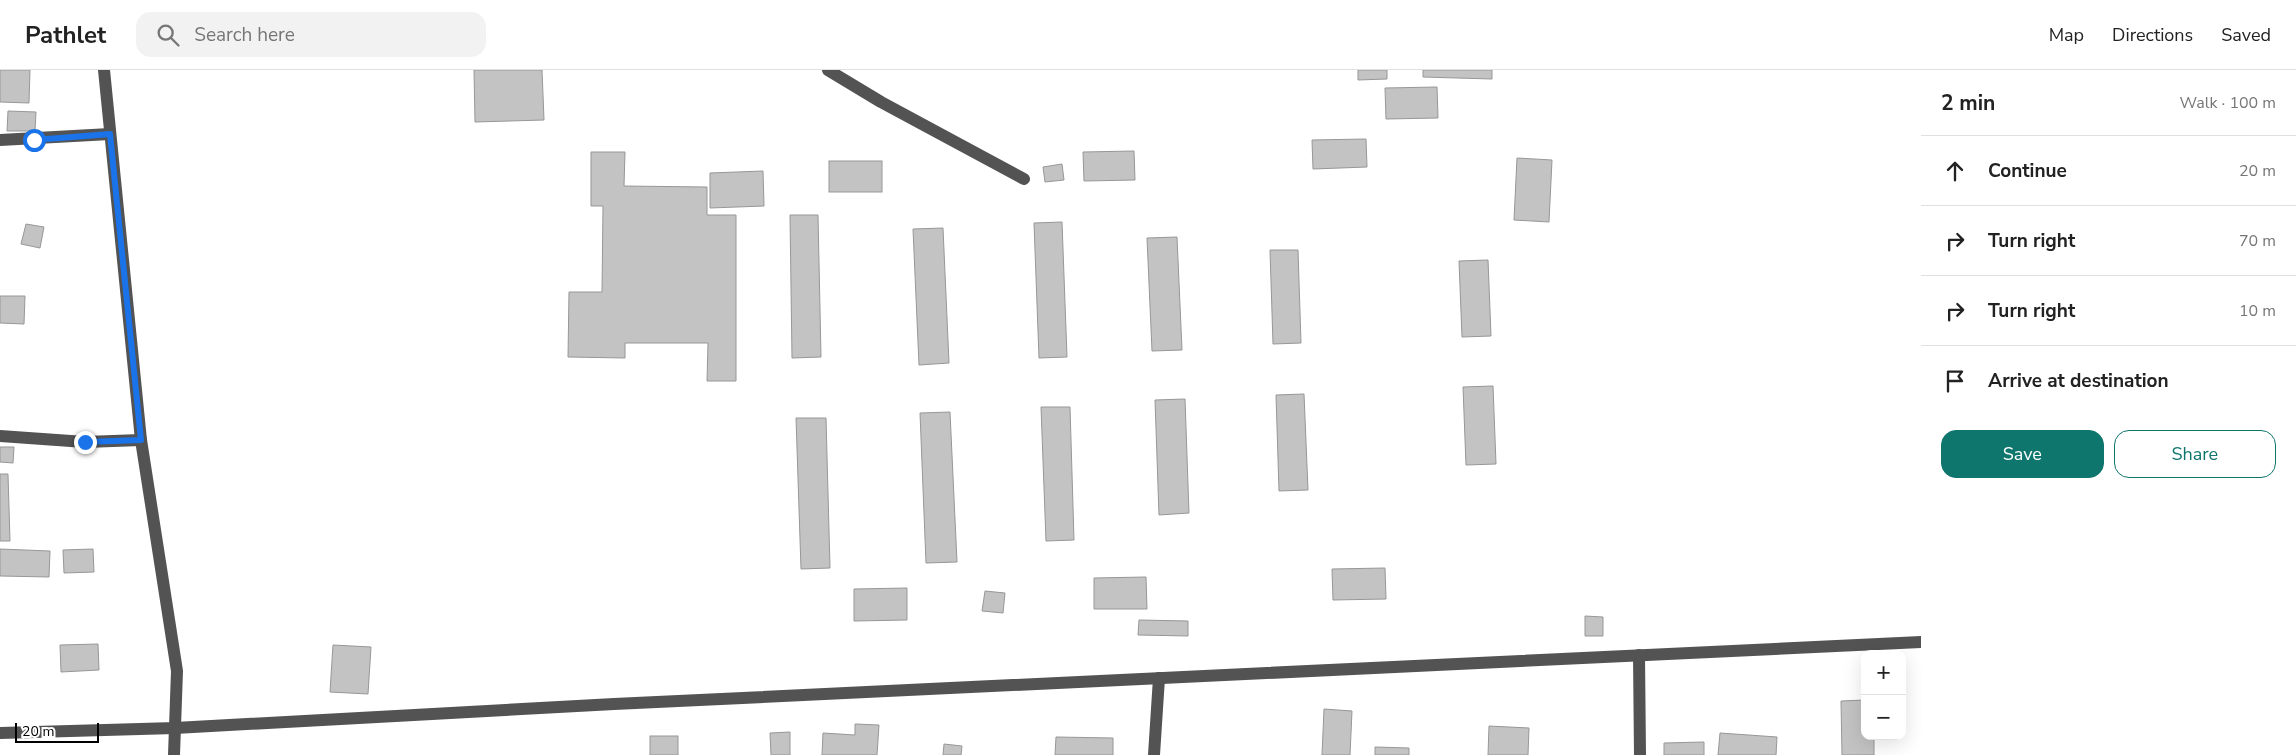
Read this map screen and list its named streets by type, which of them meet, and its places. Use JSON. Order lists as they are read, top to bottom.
{
  "scale_bar": "20 m",
  "page": {
    "header": "Pathlet",
    "search": "Search here",
    "nav": ["Map", "Directions", "Saved"],
    "heading": ["2 min", "Walk · 100 m"],
    "list": [
      ["Continue", "20 m"],
      ["Turn right", "70 m"],
      ["Turn right", "10 m"],
      "Arrive at destination"
    ],
    "buttons": ["Save", "Share"],
    "map_buttons": ["+", "−"],
    "scale": "20 m"
  }
}
